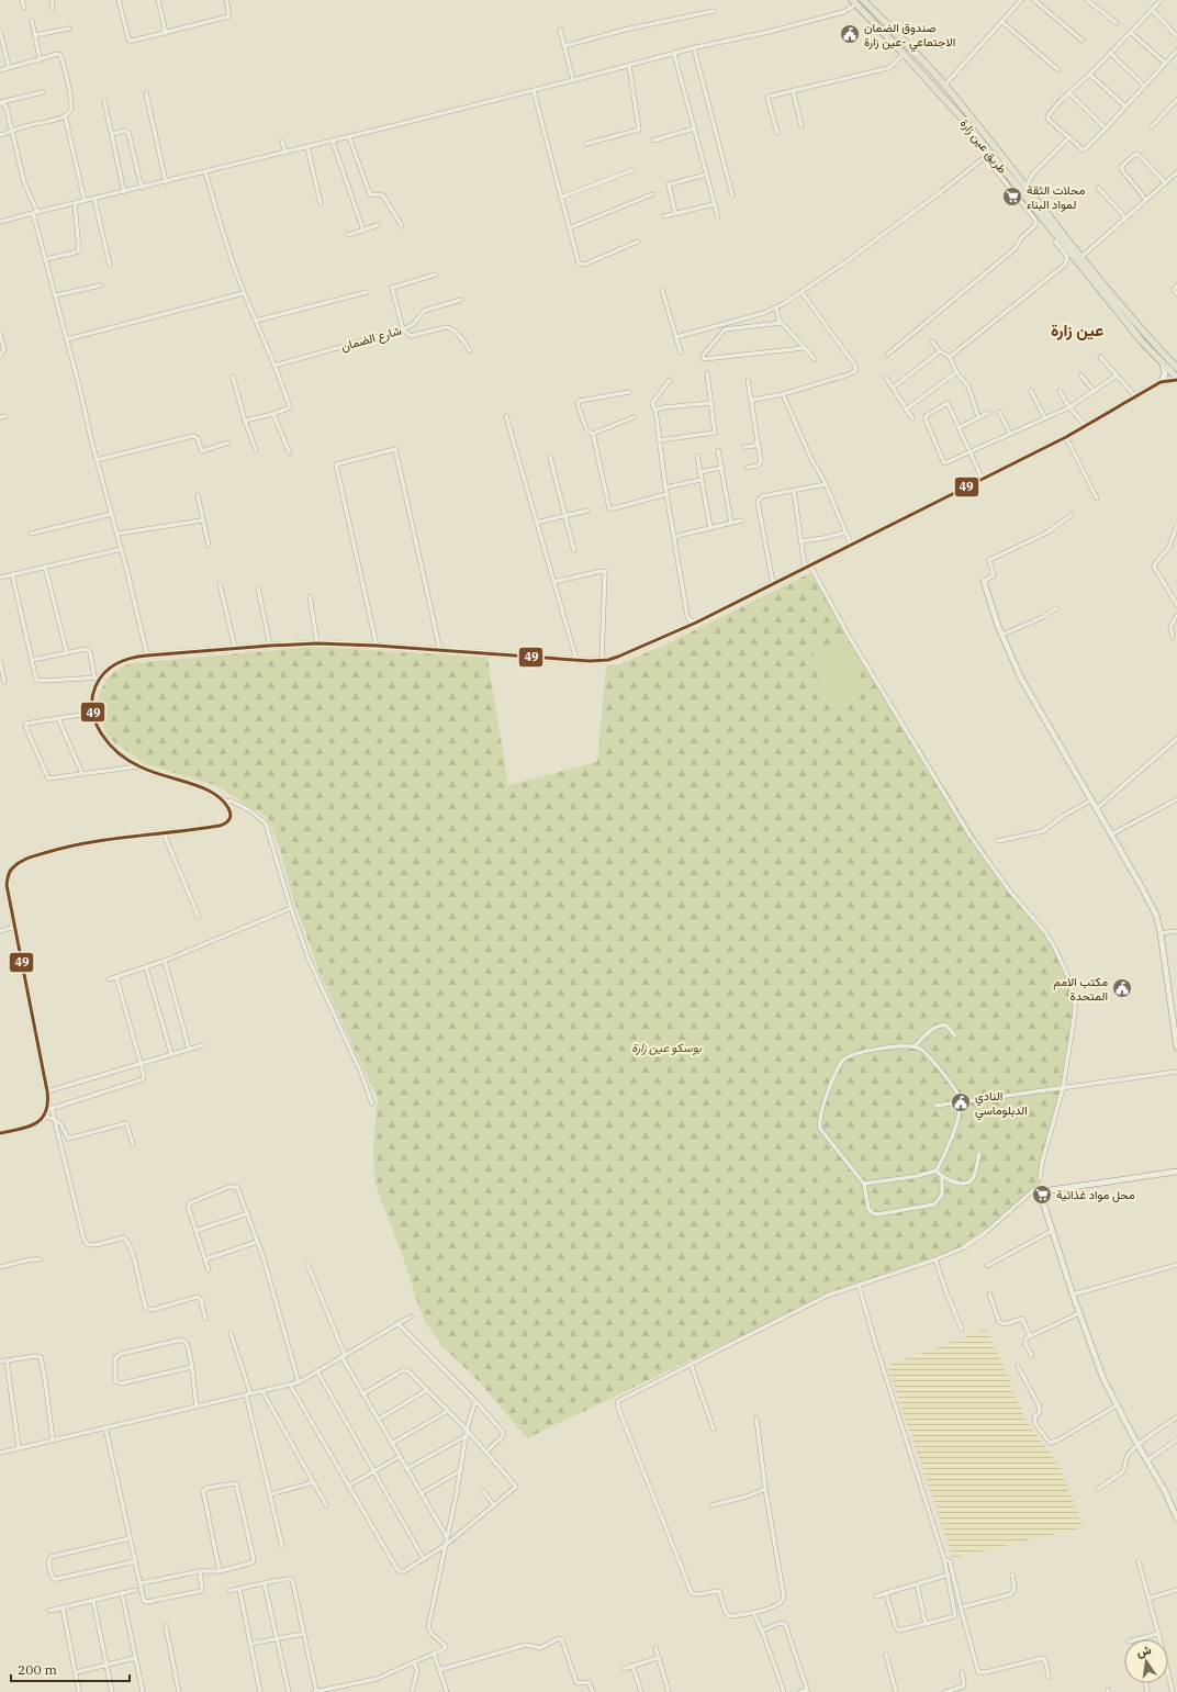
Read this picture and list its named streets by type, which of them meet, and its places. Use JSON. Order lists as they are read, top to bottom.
{
  "streets": {
    "main road": ["طريق عين زارة"],
    "street": ["شارع الضمان"]
  },
  "districts": ["عين زارة"],
  "parks": ["بوسكو عين زارة"],
  "places": {
    "public building": ["صندوق الضمان الاجتماعي -عين زارة", "مكتب الامم المتحدة", "النادي الدبلوماسي"],
    "supermarket": ["محلات الثقة لمواد البناء", "محل مواد غذائية"]
  },
  "lines": ["transit line 49"],
  "scale_bar": "200 m",
  "north": "top"
}
